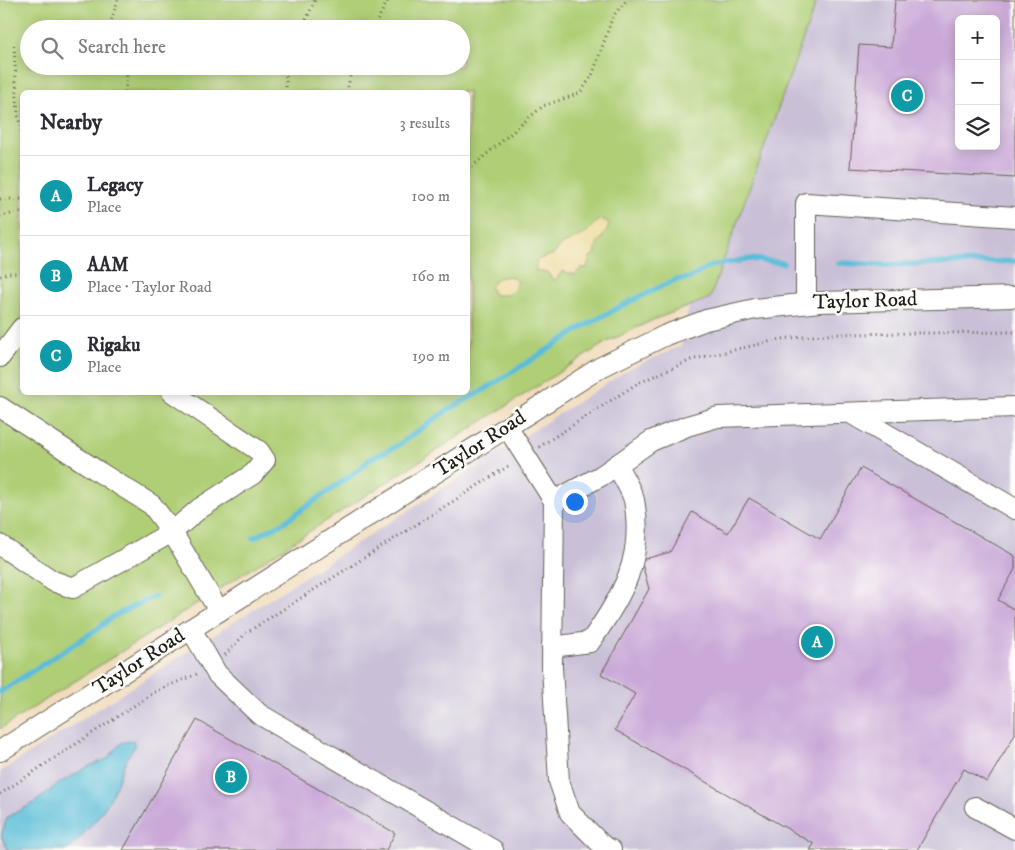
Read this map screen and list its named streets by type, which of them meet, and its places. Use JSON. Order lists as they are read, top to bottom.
{
  "streets": {
    "street": ["Taylor Road"]
  },
  "page": {
    "map_buttons": ["+", "−"],
    "search": "Search here",
    "pins": ["C", "A", "B"],
    "heading": ["Nearby", "3 results"],
    "list": [
      {
        "mark": "A",
        "name": "Legacy",
        "note": "Place",
        "value": "100 m"
      },
      {
        "mark": "B",
        "name": "AAM",
        "note": "Place · Taylor Road",
        "value": "160 m"
      },
      {
        "mark": "C",
        "name": "Rigaku",
        "note": "Place",
        "value": "190 m"
      }
    ]
  }
}
